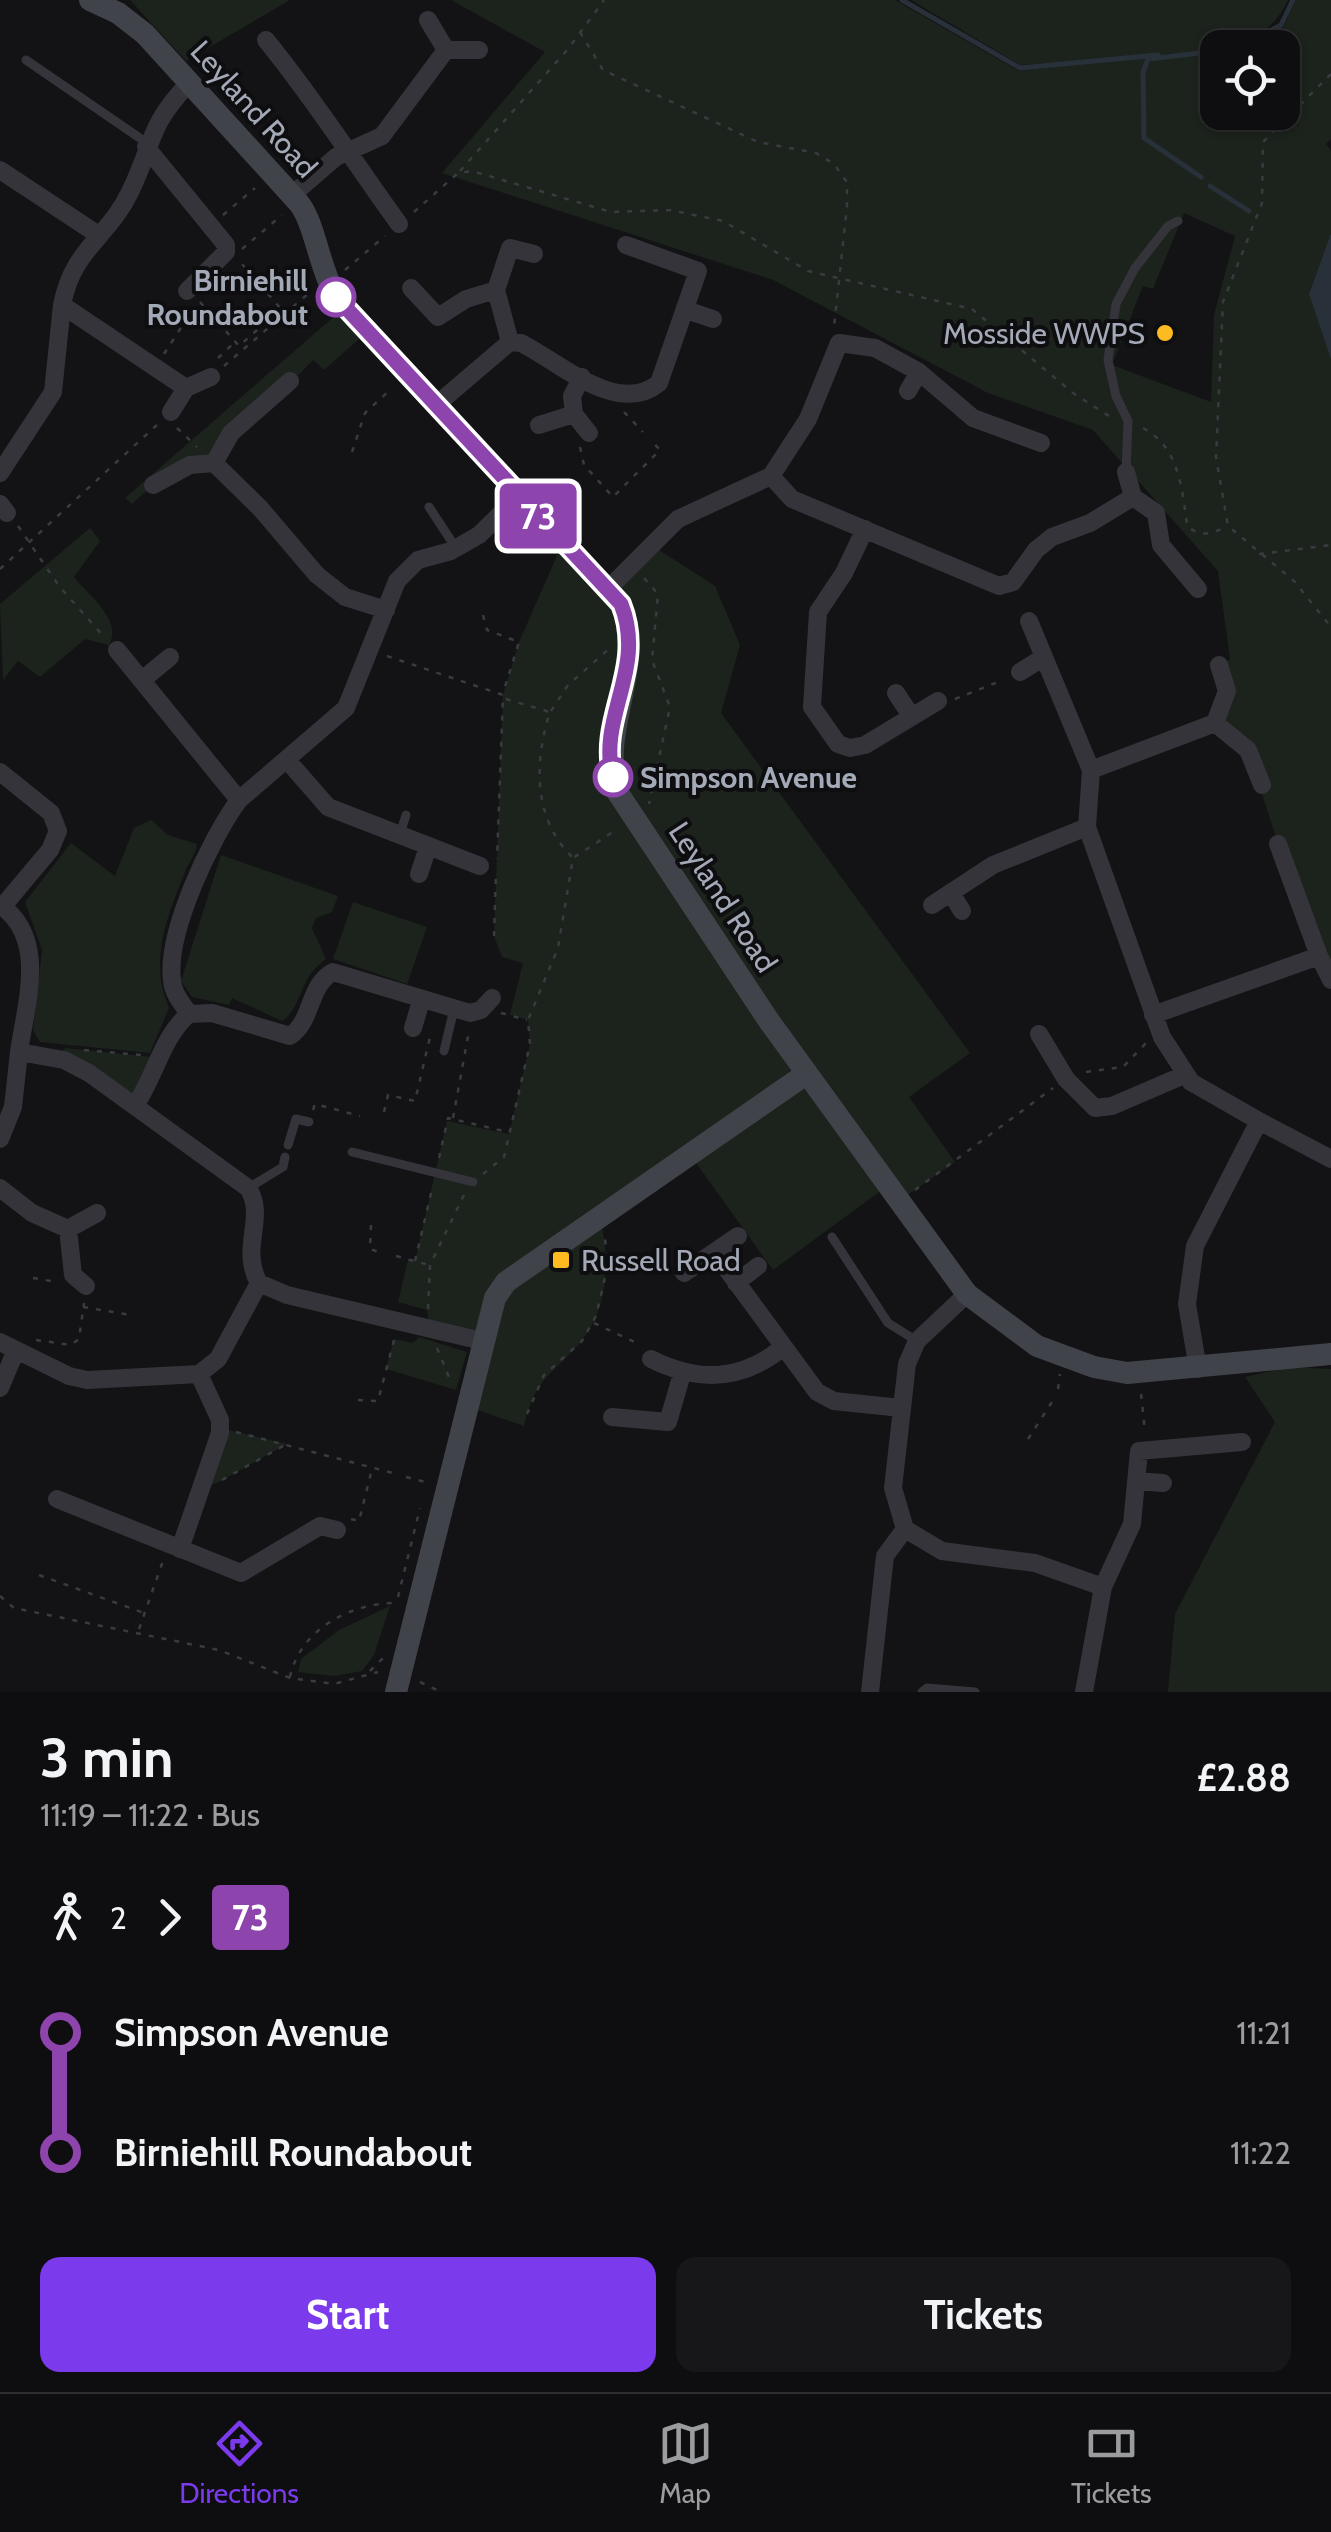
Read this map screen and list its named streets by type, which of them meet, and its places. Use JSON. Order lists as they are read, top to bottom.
{
  "streets": {
    "street": ["Leyland Road"]
  },
  "places": {
    "other": ["Birniehill Roundabout", "Mosside WWPS", "Simpson Avenue"],
    "transit": ["Russell Road"]
  },
  "lines": ["bus line 73"],
  "page": {
    "on_map": "73",
    "heading": ["3 min", "11:19 – 11:22 · Bus", "£2.88"],
    "legs": ["2", "73"],
    "list": [
      {
        "name": "Simpson Avenue",
        "value": "11:21"
      },
      {
        "name": "Birniehill Roundabout",
        "value": "11:22"
      }
    ],
    "buttons": ["Start", "Tickets"],
    "tabs": ["Directions", "Map", "Tickets"]
  }
}
